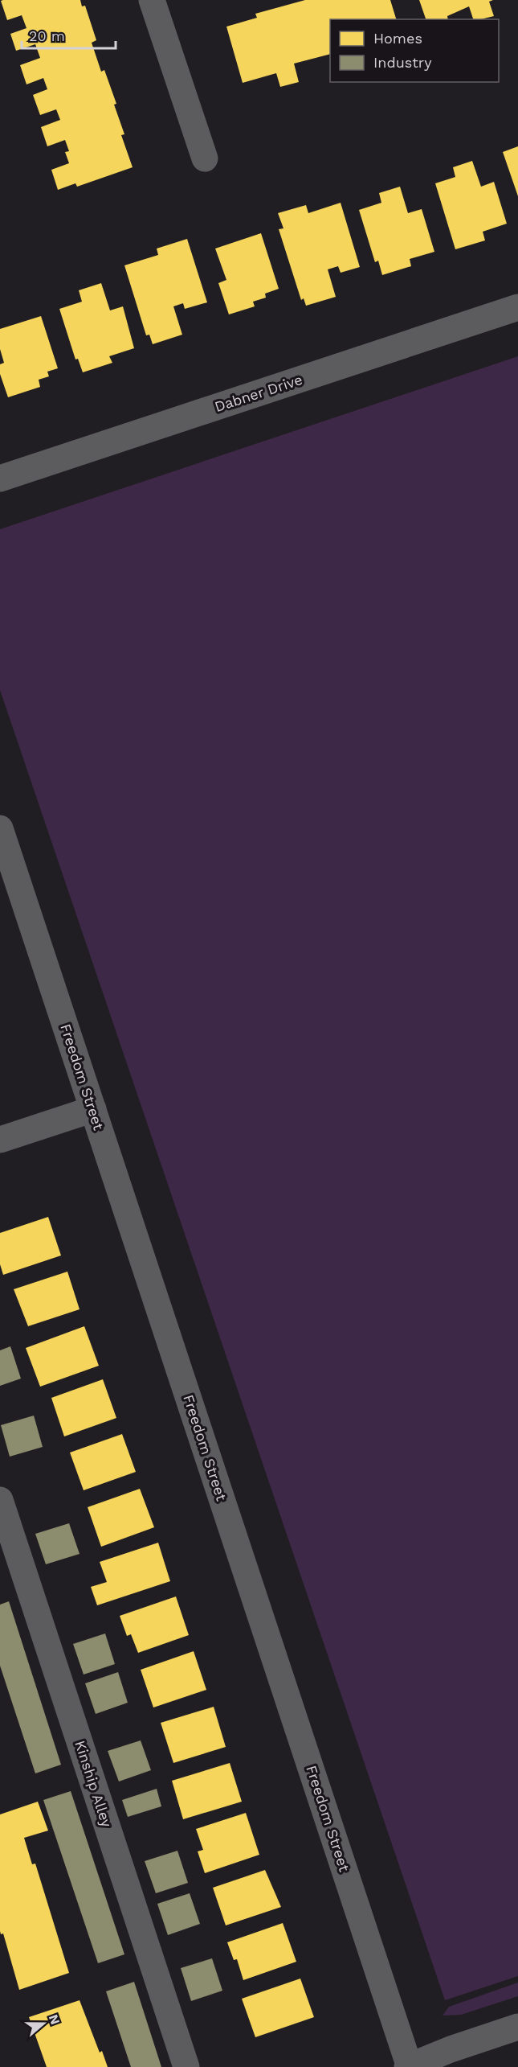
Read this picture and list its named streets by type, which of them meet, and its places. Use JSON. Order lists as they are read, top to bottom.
{
  "streets": {
    "street": ["Dabner Drive", "Freedom Street", "Kinship Alley"]
  },
  "legend": ["Homes", "Industry"],
  "scale_bar": "20 m",
  "north": "right"
}
